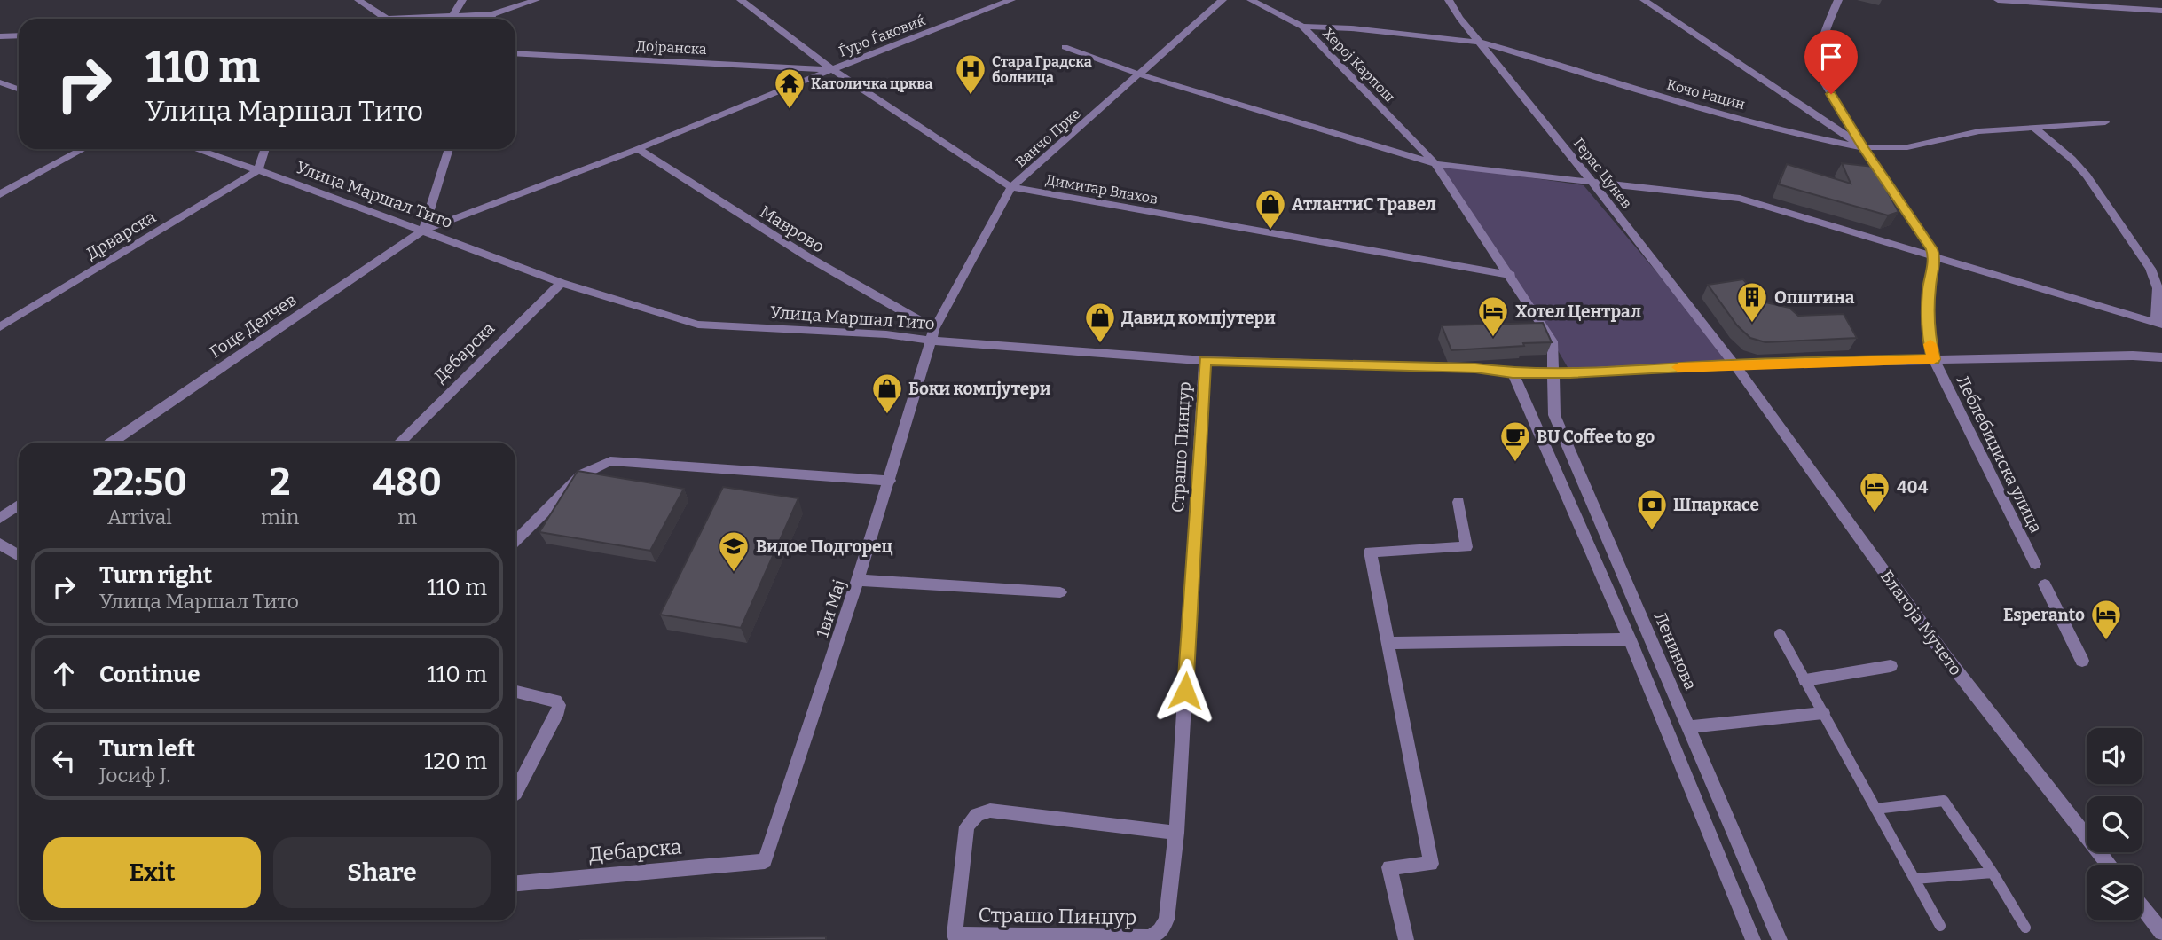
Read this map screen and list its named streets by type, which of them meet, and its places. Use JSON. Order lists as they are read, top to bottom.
{
  "streets": {
    "street": [
      "Ѓуро Ѓаковиќ",
      "Дојранска",
      "Херој Карпош",
      "Кочо Рацин",
      "Ванчо Прке",
      "Герас Цунев",
      "Димитар Влахов",
      "Улица Маршал Тито",
      "Маврово",
      "Дрварска",
      "Гоце Делчев",
      "Дебарска",
      "Страшо Пинџур",
      "Леблебиџиска улица",
      "1ви Мај",
      "Благоја Мучето",
      "Ленинова"
    ]
  },
  "crossings": [
    ["Ѓуро Ѓаковиќ", "Дојранска"],
    ["Ѓуро Ѓаковиќ", "Димитар Влахов"],
    ["Ѓуро Ѓаковиќ", "Маврово"],
    ["Ѓуро Ѓаковиќ", "Гоце Делчев"],
    ["Дојранска", "Димитар Влахов"],
    ["Херој Карпош", "Кочо Рацин"],
    ["Херој Карпош", "Димитар Влахов"],
    ["Херој Карпош", "Ленинова"],
    ["Кочо Рацин", "Герас Цунев"],
    ["Ванчо Прке", "Димитар Влахов"],
    ["Ванчо Прке", "Улица Маршал Тито"],
    ["Ванчо Прке", "Маврово"],
    ["Ванчо Прке", "1ви Мај"],
    ["Герас Цунев", "Улица Маршал Тито"],
    ["Герас Цунев", "Благоја Мучето"],
    ["Димитар Влахов", "Ленинова"],
    ["Улица Маршал Тито", "Маврово"],
    ["Улица Маршал Тито", "Дрварска"],
    ["Улица Маршал Тито", "Гоце Делчев"],
    ["Улица Маршал Тито", "Дебарска"],
    ["Улица Маршал Тито", "Страшо Пинџур"],
    ["Улица Маршал Тито", "Леблебиџиска улица"],
    ["Улица Маршал Тито", "1ви Мај"],
    ["Улица Маршал Тито", "Благоја Мучето"],
    ["Улица Маршал Тито", "Ленинова"],
    ["Маврово", "Гоце Делчев"],
    ["Маврово", "1ви Мај"],
    ["Дебарска", "1ви Мај"]
  ],
  "places": {
    "hospital": ["Стара Градска болница"],
    "temple": ["Католичка црква"],
    "shop": ["АтлантиС Травел", "Давид компјутери", "Боки компјутери"],
    "building": ["Општина"],
    "hotel": ["Хотел Централ", "404", "Esperanto"],
    "cafe": ["BU Coffee to go"],
    "bank": ["Шпаркасе"],
    "school or university": ["Видое Подгорец"]
  },
  "page": {
    "turn": ["110 m", "Улица Маршал Тито"],
    "eta": [
      "22:50",
      "Arrival",
      "2",
      "min",
      "480",
      "m"
    ],
    "list": [
      {
        "name": "Turn right",
        "note": "Улица Маршал Тито",
        "value": "110 m"
      },
      {
        "name": "Continue",
        "value": "110 m"
      },
      {
        "name": "Turn left",
        "note": "Јосиф Ј.",
        "value": "120 m"
      }
    ],
    "buttons": ["Exit", "Share"]
  }
}
